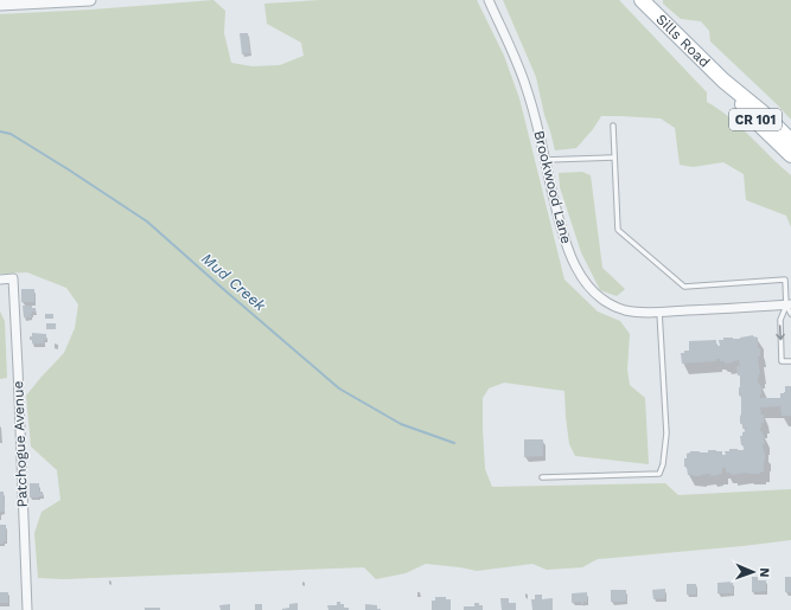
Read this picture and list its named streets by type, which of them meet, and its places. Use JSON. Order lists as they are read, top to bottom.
{
  "streets": {
    "main road": ["Sills Road", "CR 101"],
    "street": ["Brookwood Lane", "Patchogue Avenue"]
  },
  "water": ["Mud Creek"],
  "north": "right"
}
